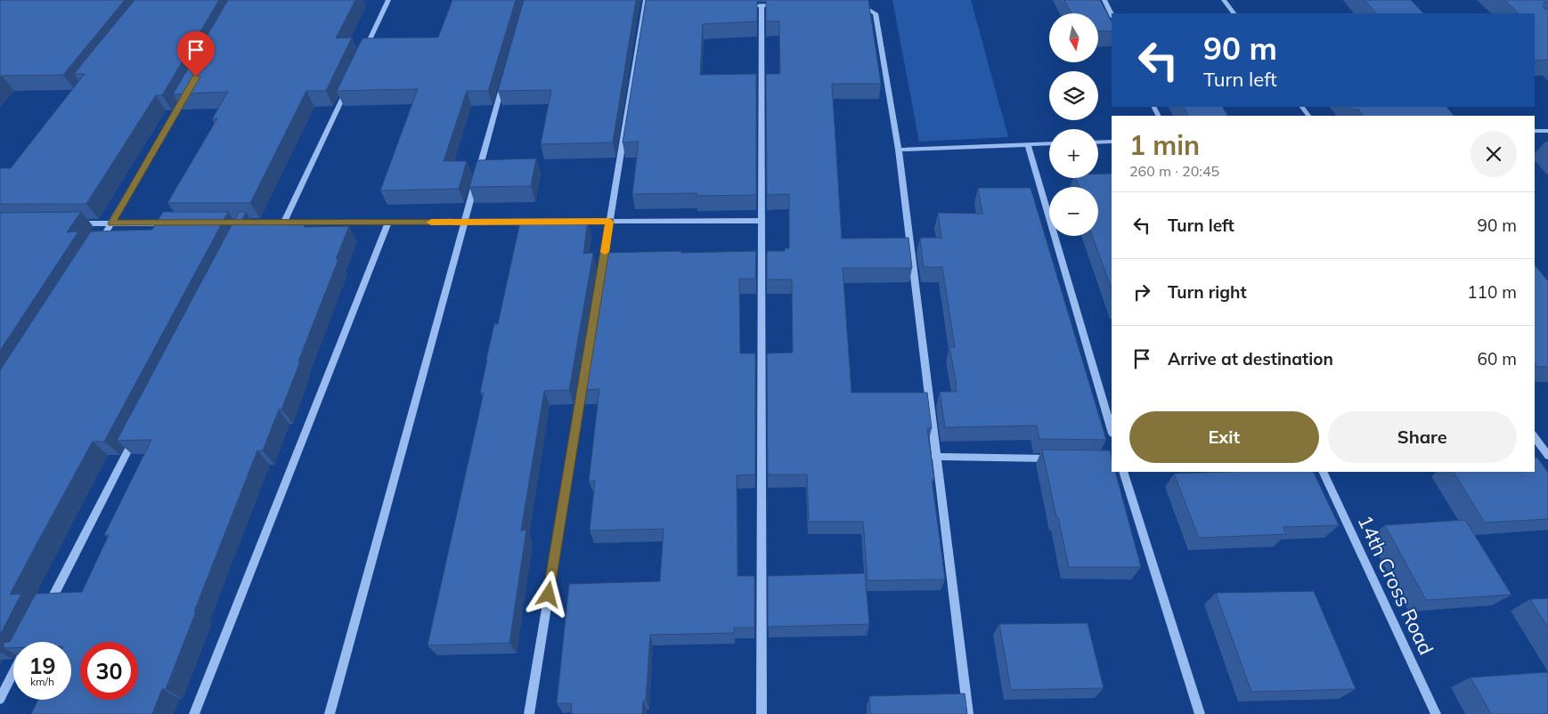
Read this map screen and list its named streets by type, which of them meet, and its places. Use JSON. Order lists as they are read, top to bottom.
{
  "streets": {
    "street": ["14th Cross Road"]
  },
  "north": "bottom",
  "page": {
    "map_buttons": ["+", "−"],
    "turn": ["90 m", "Turn left"],
    "heading": ["1 min", "260 m · 20:45"],
    "list": [
      {
        "name": "Turn left",
        "value": "90 m"
      },
      {
        "name": "Turn right",
        "value": "110 m"
      },
      {
        "name": "Arrive at destination",
        "value": "60 m"
      }
    ],
    "buttons": ["Exit", "Share"],
    "speed": "19 km/h",
    "limit": "30"
  }
}
